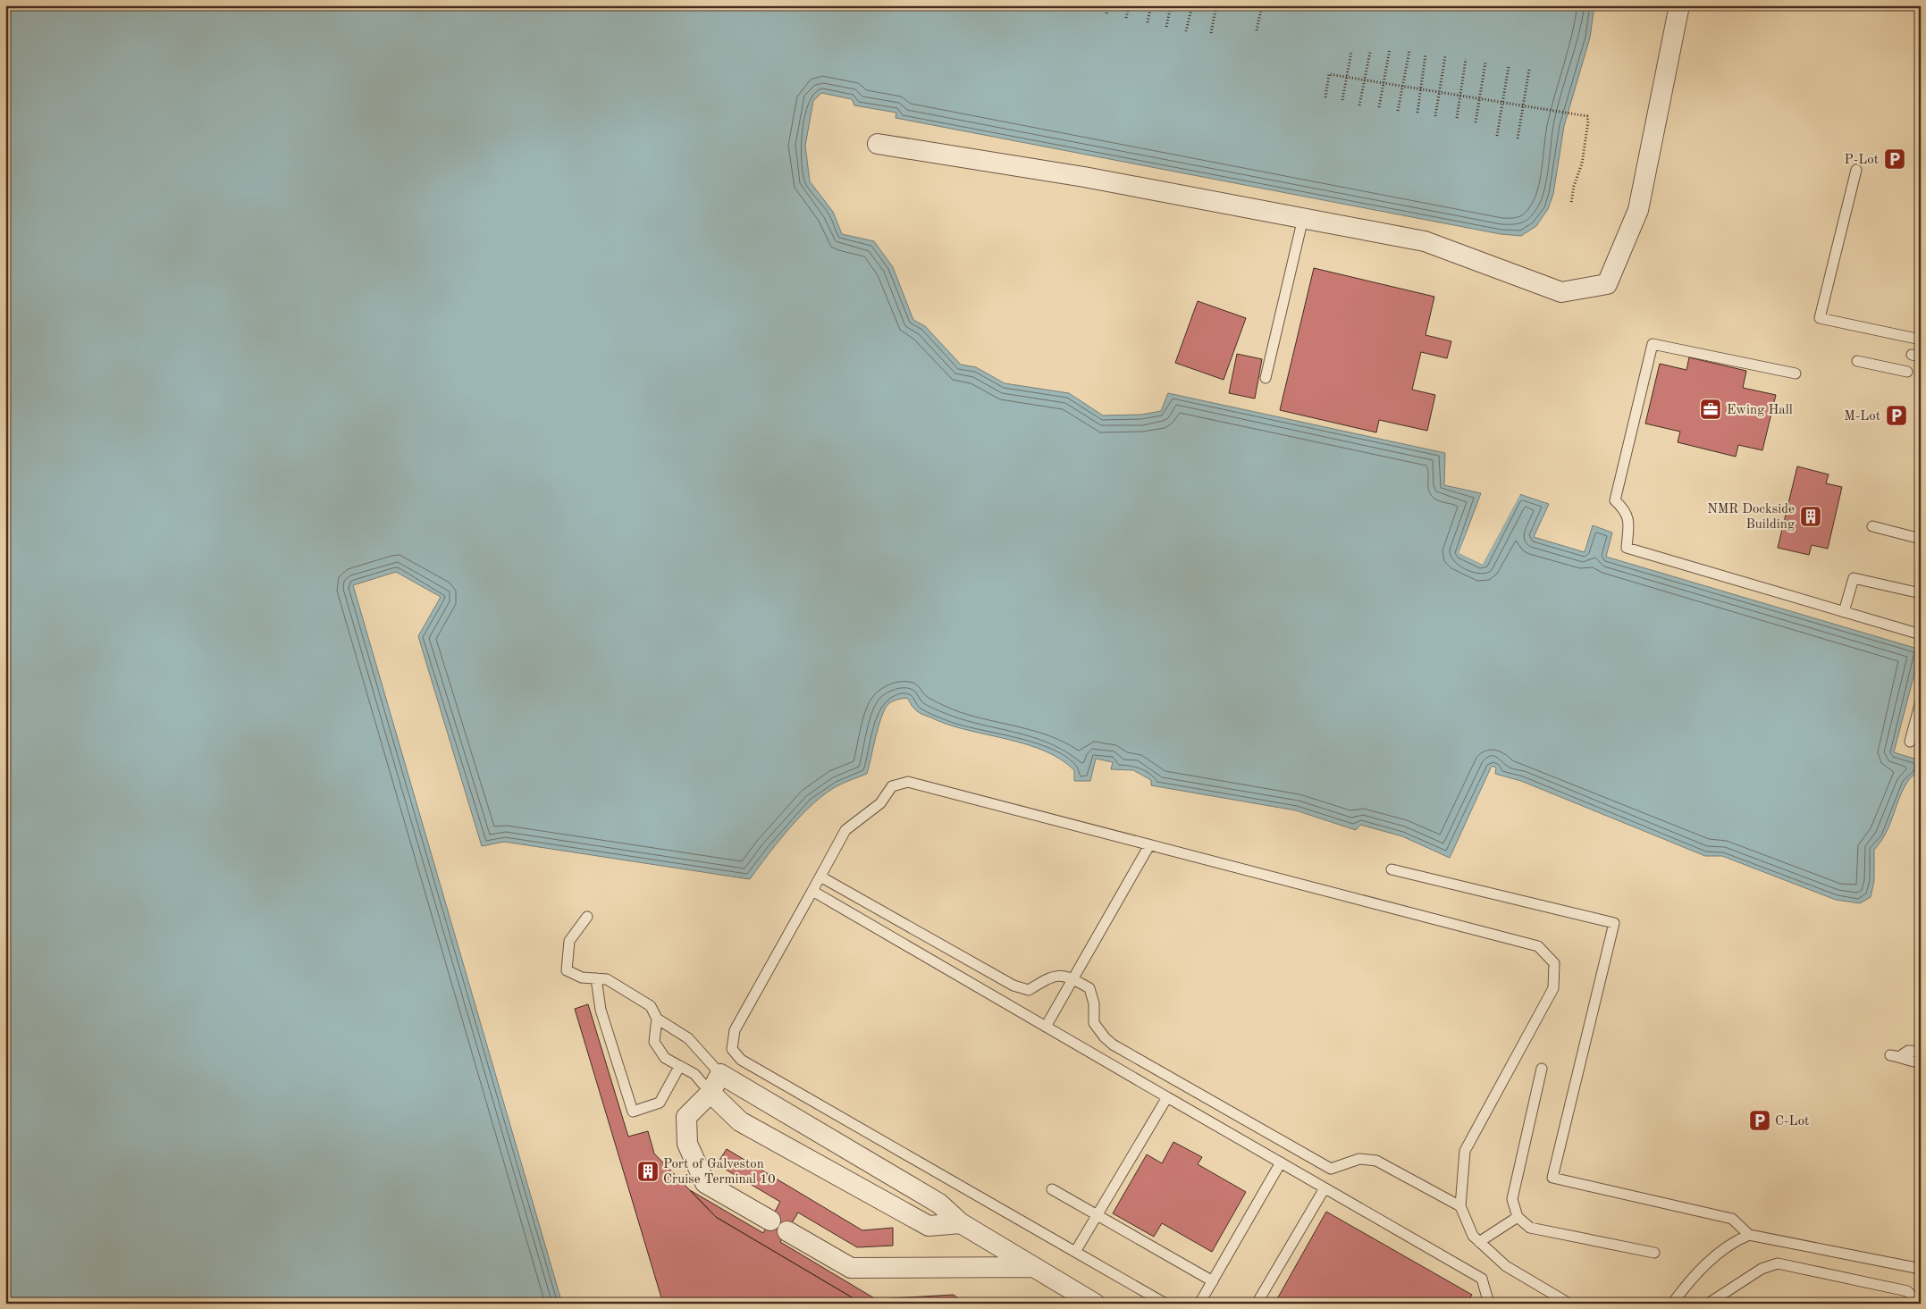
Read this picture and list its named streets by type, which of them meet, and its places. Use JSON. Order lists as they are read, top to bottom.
{
  "places": {
    "parking": ["P-Lot", "M-Lot", "C-Lot"],
    "office": ["Ewing Hall"],
    "building": ["NMR Dockside Building", "Port of Galveston Cruise Terminal 10"]
  }
}
